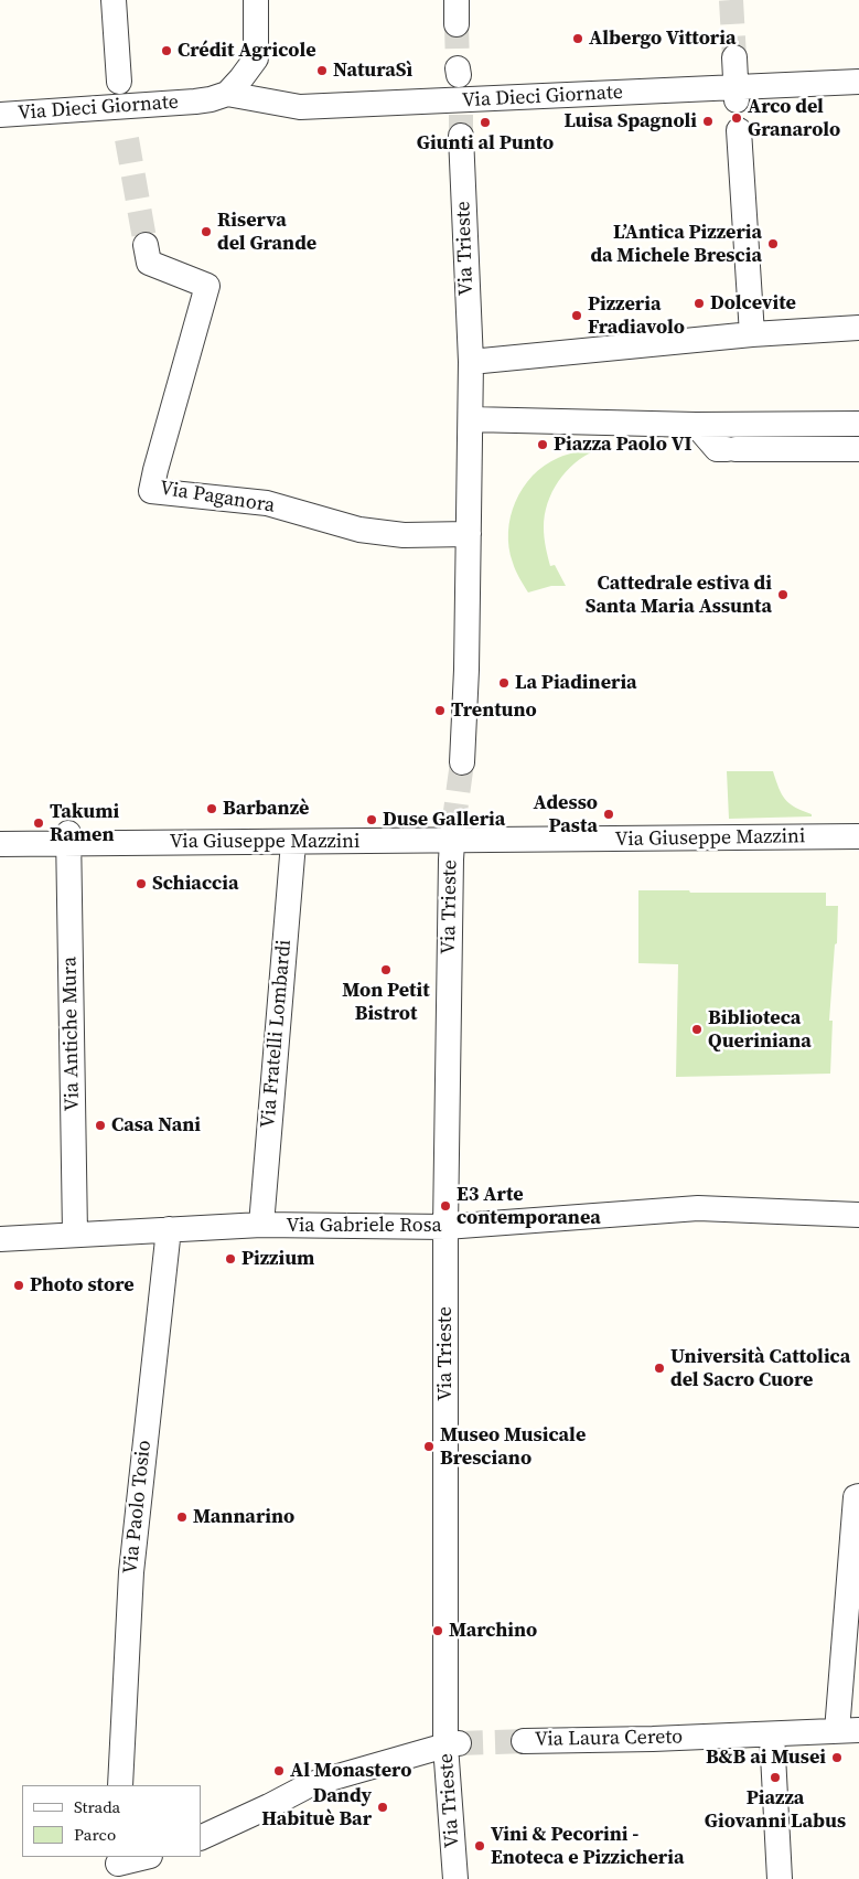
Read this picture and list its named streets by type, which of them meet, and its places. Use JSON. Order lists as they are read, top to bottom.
{
  "streets": {
    "street": [
      "Via Dieci Giornate",
      "Via Trieste",
      "Via Paganora",
      "Via Giuseppe Mazzini",
      "Via Antiche Mura",
      "Via Fratelli Lombardi",
      "Via Gabriele Rosa",
      "Via Paolo Tosio",
      "Via Laura Cereto"
    ]
  },
  "crossings": [
    ["Via Trieste", "Via Giuseppe Mazzini"],
    ["Via Trieste", "Via Gabriele Rosa"],
    ["Via Giuseppe Mazzini", "Via Antiche Mura"],
    ["Via Giuseppe Mazzini", "Via Fratelli Lombardi"],
    ["Via Antiche Mura", "Via Gabriele Rosa"],
    ["Via Fratelli Lombardi", "Via Gabriele Rosa"],
    ["Via Gabriele Rosa", "Via Paolo Tosio"]
  ],
  "places": [
    "Albergo Vittoria",
    "Crédit Agricole",
    "NaturaSì",
    "Arco del Granarolo",
    "Luisa Spagnoli",
    "Giunti al Punto",
    "Riserva del Grande",
    "L’Antica Pizzeria da Michele Brescia",
    "Dolcevite",
    "Pizzeria Fradiavolo",
    "Piazza Paolo VI",
    "Cattedrale estiva di Santa Maria Assunta",
    "La Piadineria",
    "Trentuno",
    "Barbanzè",
    "Adesso Pasta",
    "Duse Galleria",
    "Takumi Ramen",
    "Schiaccia",
    "Mon Petit Bistrot",
    "Biblioteca Queriniana",
    "Casa Nani",
    "E3 Arte contemporanea",
    "Pizzium",
    "Photo store",
    "Università Cattolica del Sacro Cuore",
    "Museo Musicale Bresciano",
    "Mannarino",
    "Marchino",
    "B&B ai Musei",
    "Al Monastero",
    "Piazza Giovanni Labus",
    "Dandy Habituè Bar",
    "Vini & Pecorini - Enoteca e Pizzicheria"
  ],
  "legend": ["Strada", "Parco"]
}
